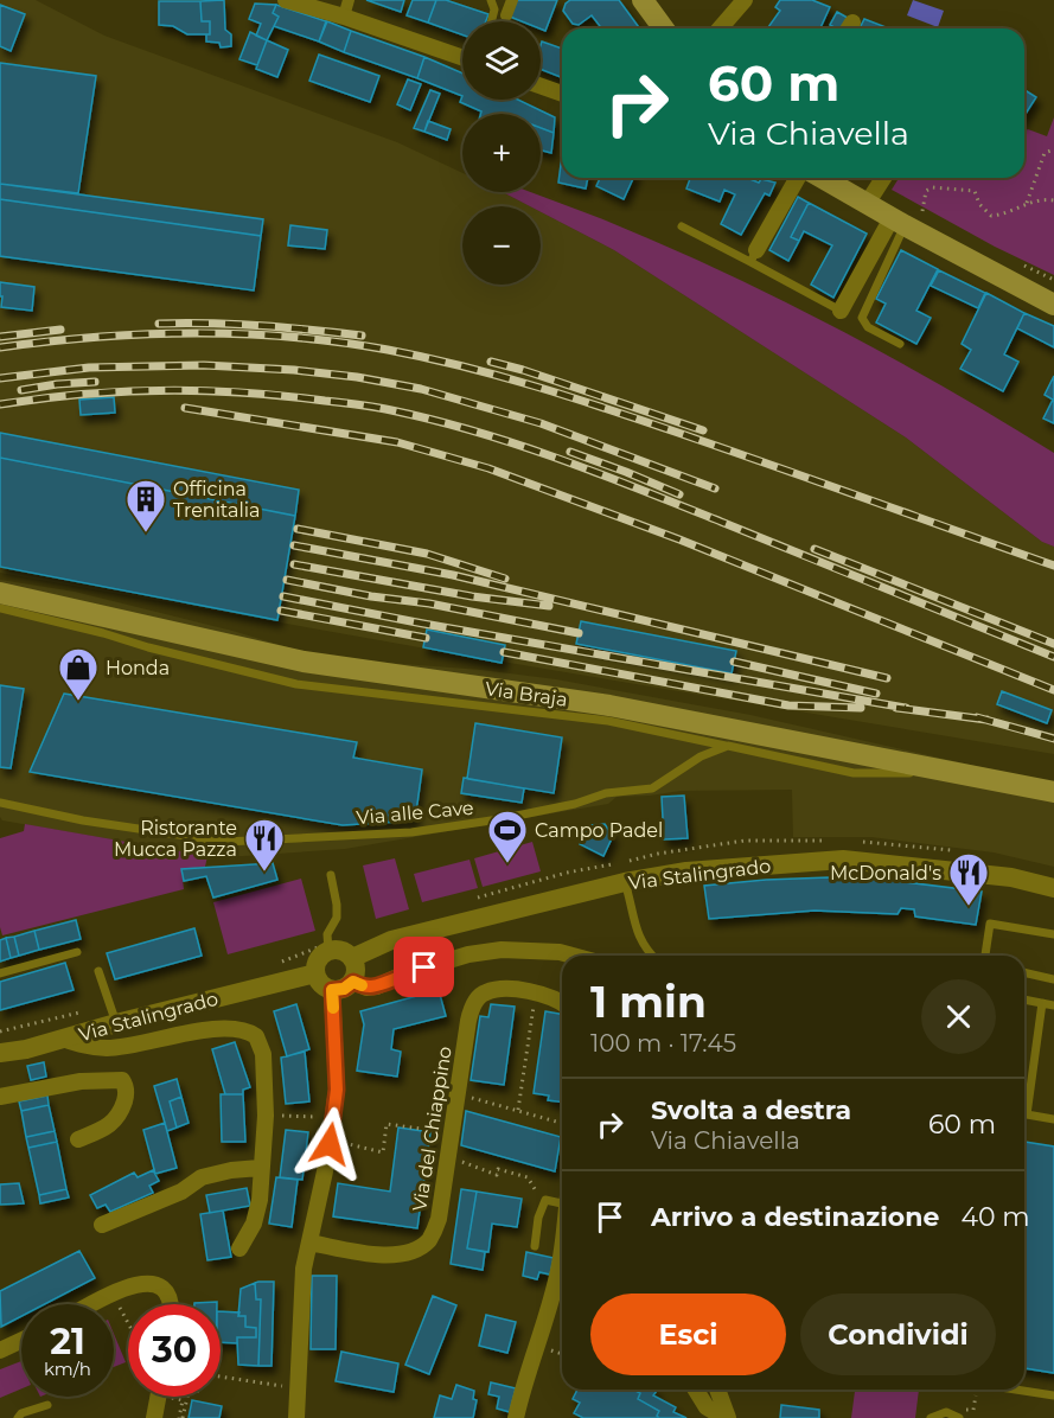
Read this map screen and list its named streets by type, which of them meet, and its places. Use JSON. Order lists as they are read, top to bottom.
{
  "streets": {
    "main road": ["Via Braja"],
    "street": ["Via Stalingrado", "Via del Chiappino"],
    "lane": ["Via alle Cave"]
  },
  "places": {
    "building": ["Officina Trenitalia"],
    "shop": ["Honda"],
    "sports": ["Campo Padel"],
    "restaurant": ["Ristorante Mucca Pazza", "McDonald's"]
  },
  "page": {
    "map_buttons": ["+", "−"],
    "turn": ["60 m", "Via Chiavella"],
    "heading": ["1 min", "100 m · 17:45"],
    "list": [
      {
        "name": "Svolta a destra",
        "note": "Via Chiavella",
        "value": "60 m"
      },
      {
        "name": "Arrivo a destinazione",
        "value": "40 m"
      }
    ],
    "buttons": ["Esci", "Condividi"],
    "speed": "21 km/h",
    "limit": "30"
  }
}
